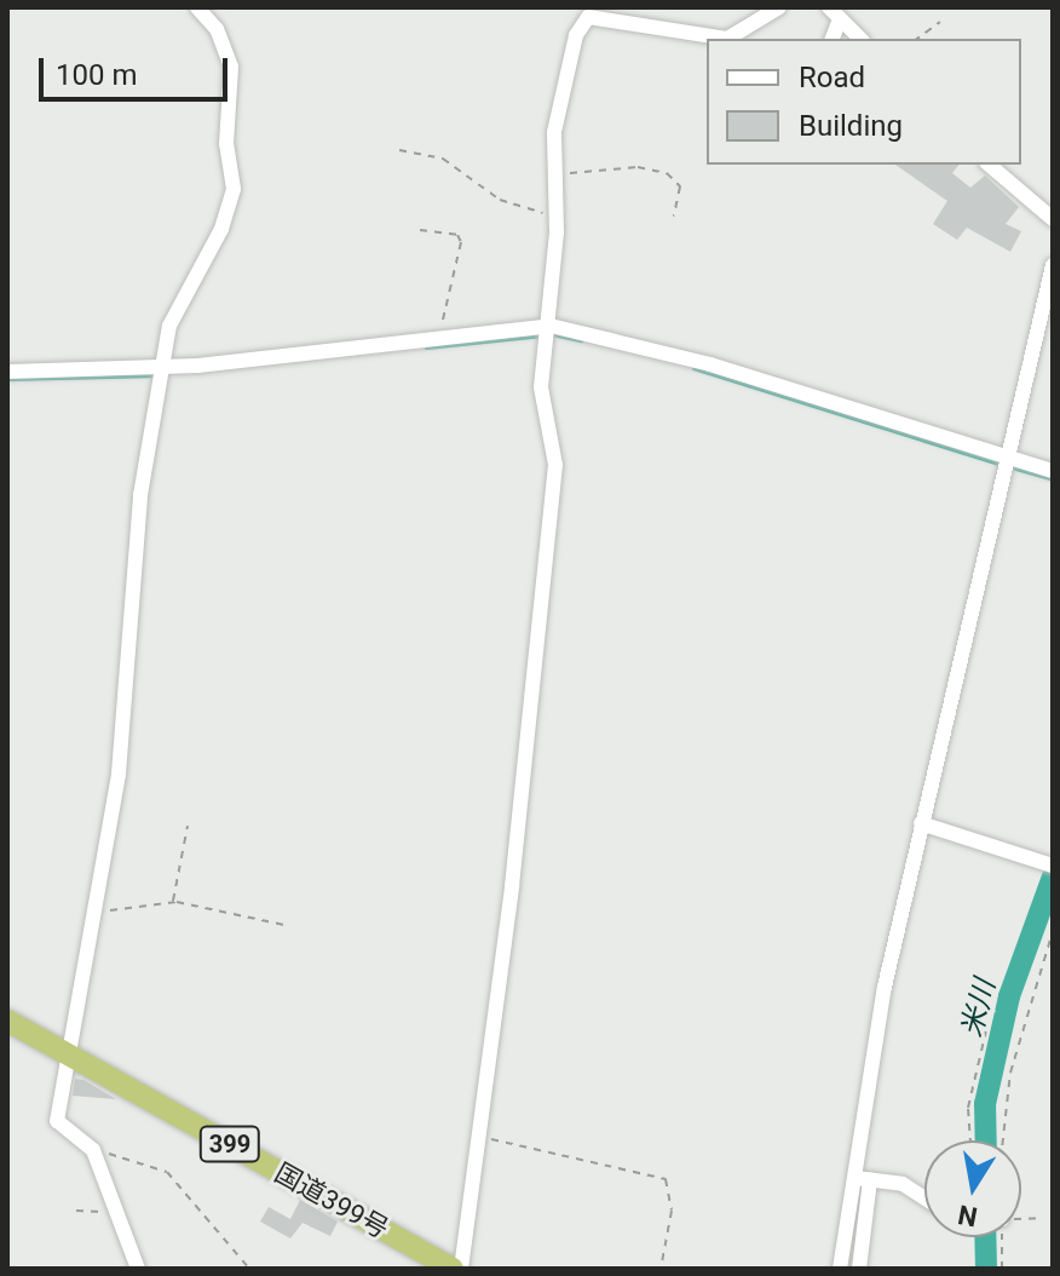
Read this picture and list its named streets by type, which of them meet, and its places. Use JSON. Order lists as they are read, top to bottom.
{
  "streets": {
    "highway": ["399", "国道399号"]
  },
  "water": ["米川"],
  "legend": ["Road", "Building"],
  "scale_bar": "100 m",
  "north": "bottom"
}
